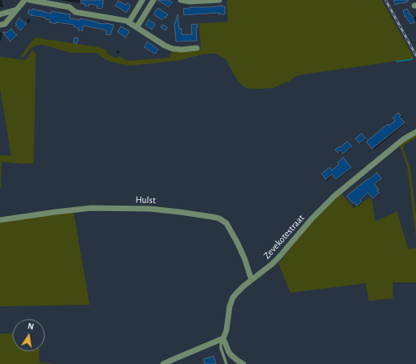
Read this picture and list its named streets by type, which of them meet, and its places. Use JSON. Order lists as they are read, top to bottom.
{
  "streets": {
    "street": ["Hulst", "Zevekotestraat"]
  },
  "crossings": [
    ["Hulst", "Zevekotestraat"]
  ],
  "north": "top"
}
